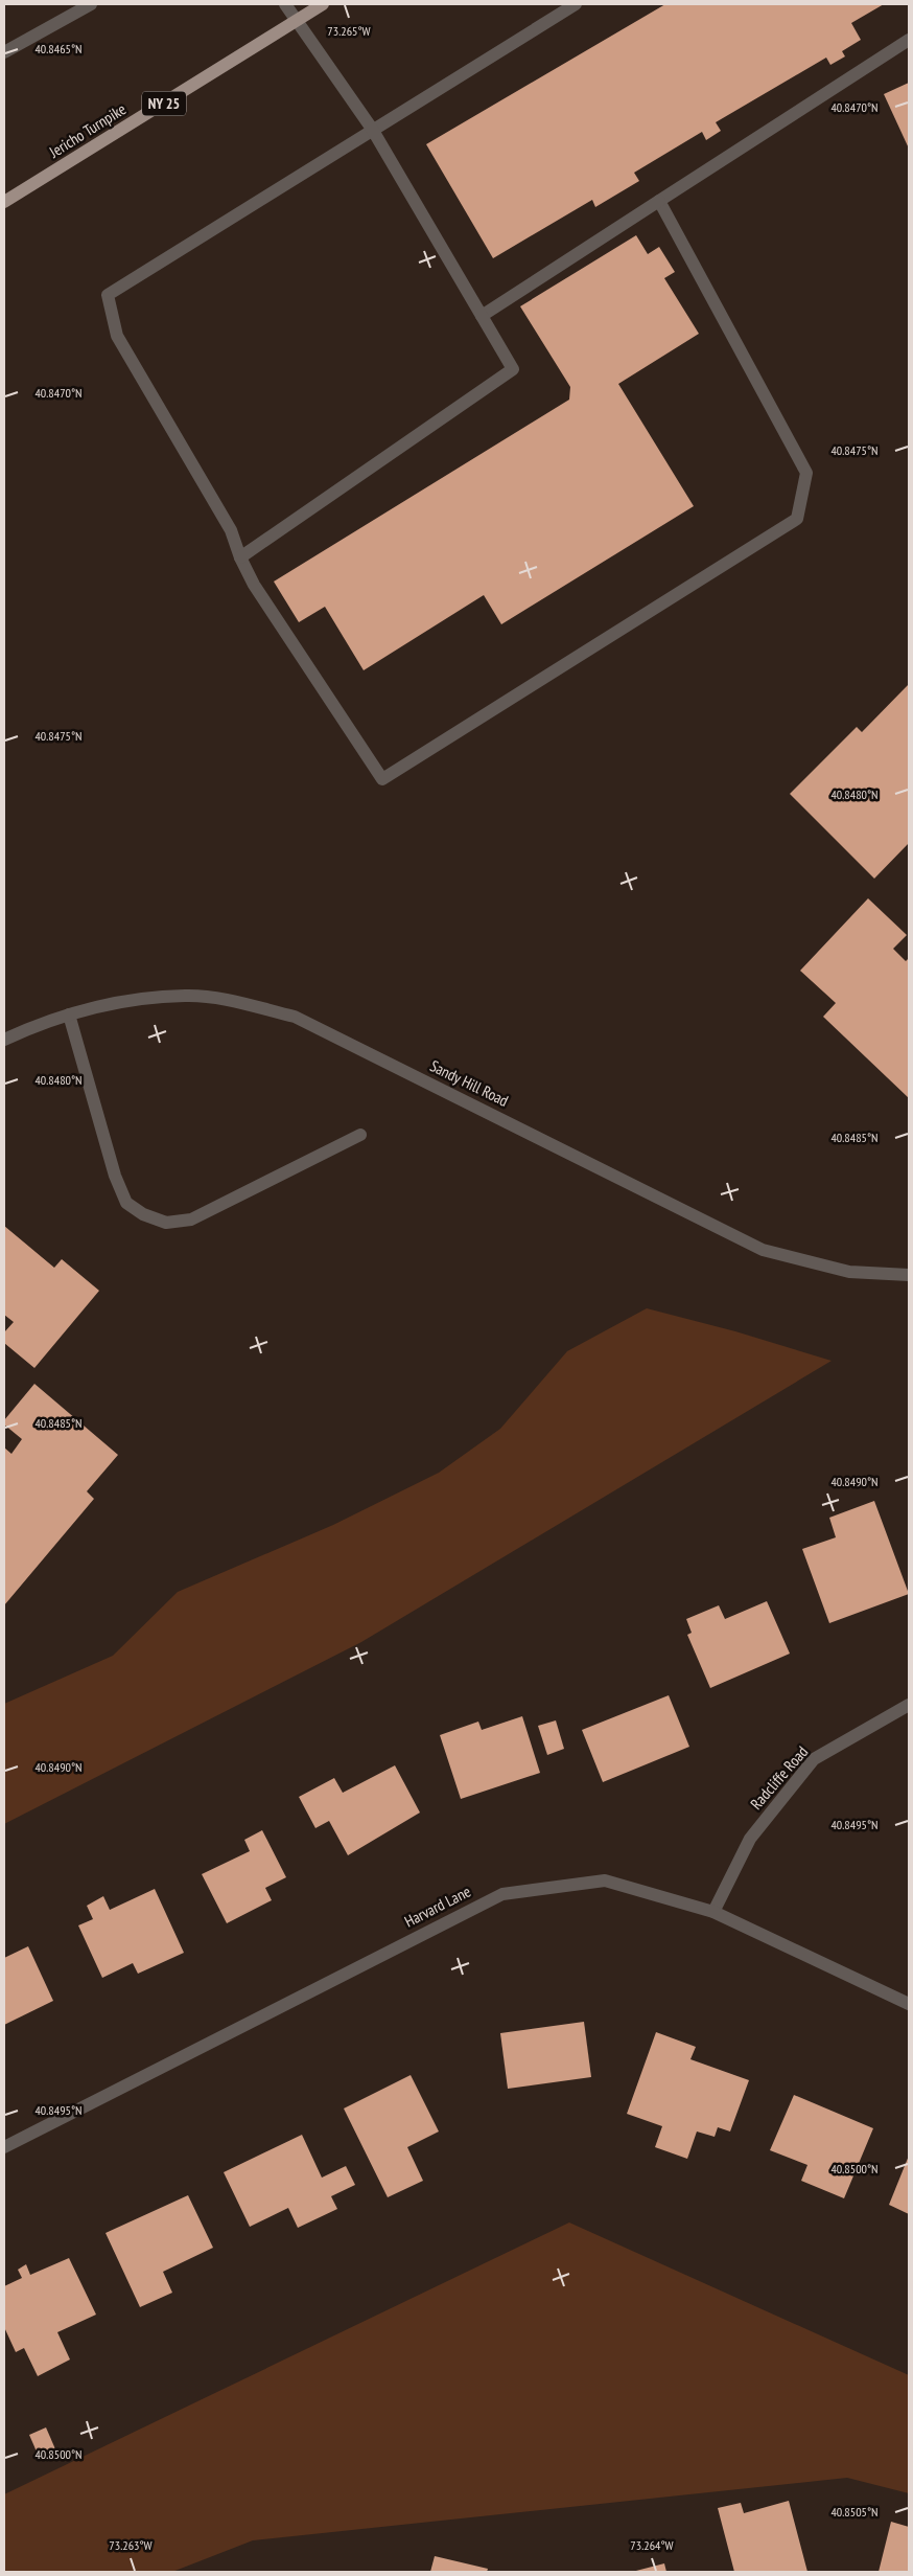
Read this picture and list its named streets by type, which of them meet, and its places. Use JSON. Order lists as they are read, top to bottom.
{
  "streets": {
    "main road": ["NY 25", "Jericho Turnpike"],
    "street": ["Sandy Hill Road", "Radcliffe Road", "Harvard Lane"]
  },
  "crossings": [
    ["Radcliffe Road", "Harvard Lane"]
  ],
  "coordinates": [
    "73.265°W",
    "40.8465°N",
    "40.8470°N",
    "40.8475°N",
    "40.8480°N",
    "40.8485°N",
    "40.8490°N",
    "40.8495°N",
    "40.8500°N",
    "40.8505°N",
    "73.263°W",
    "73.264°W"
  ]
}
